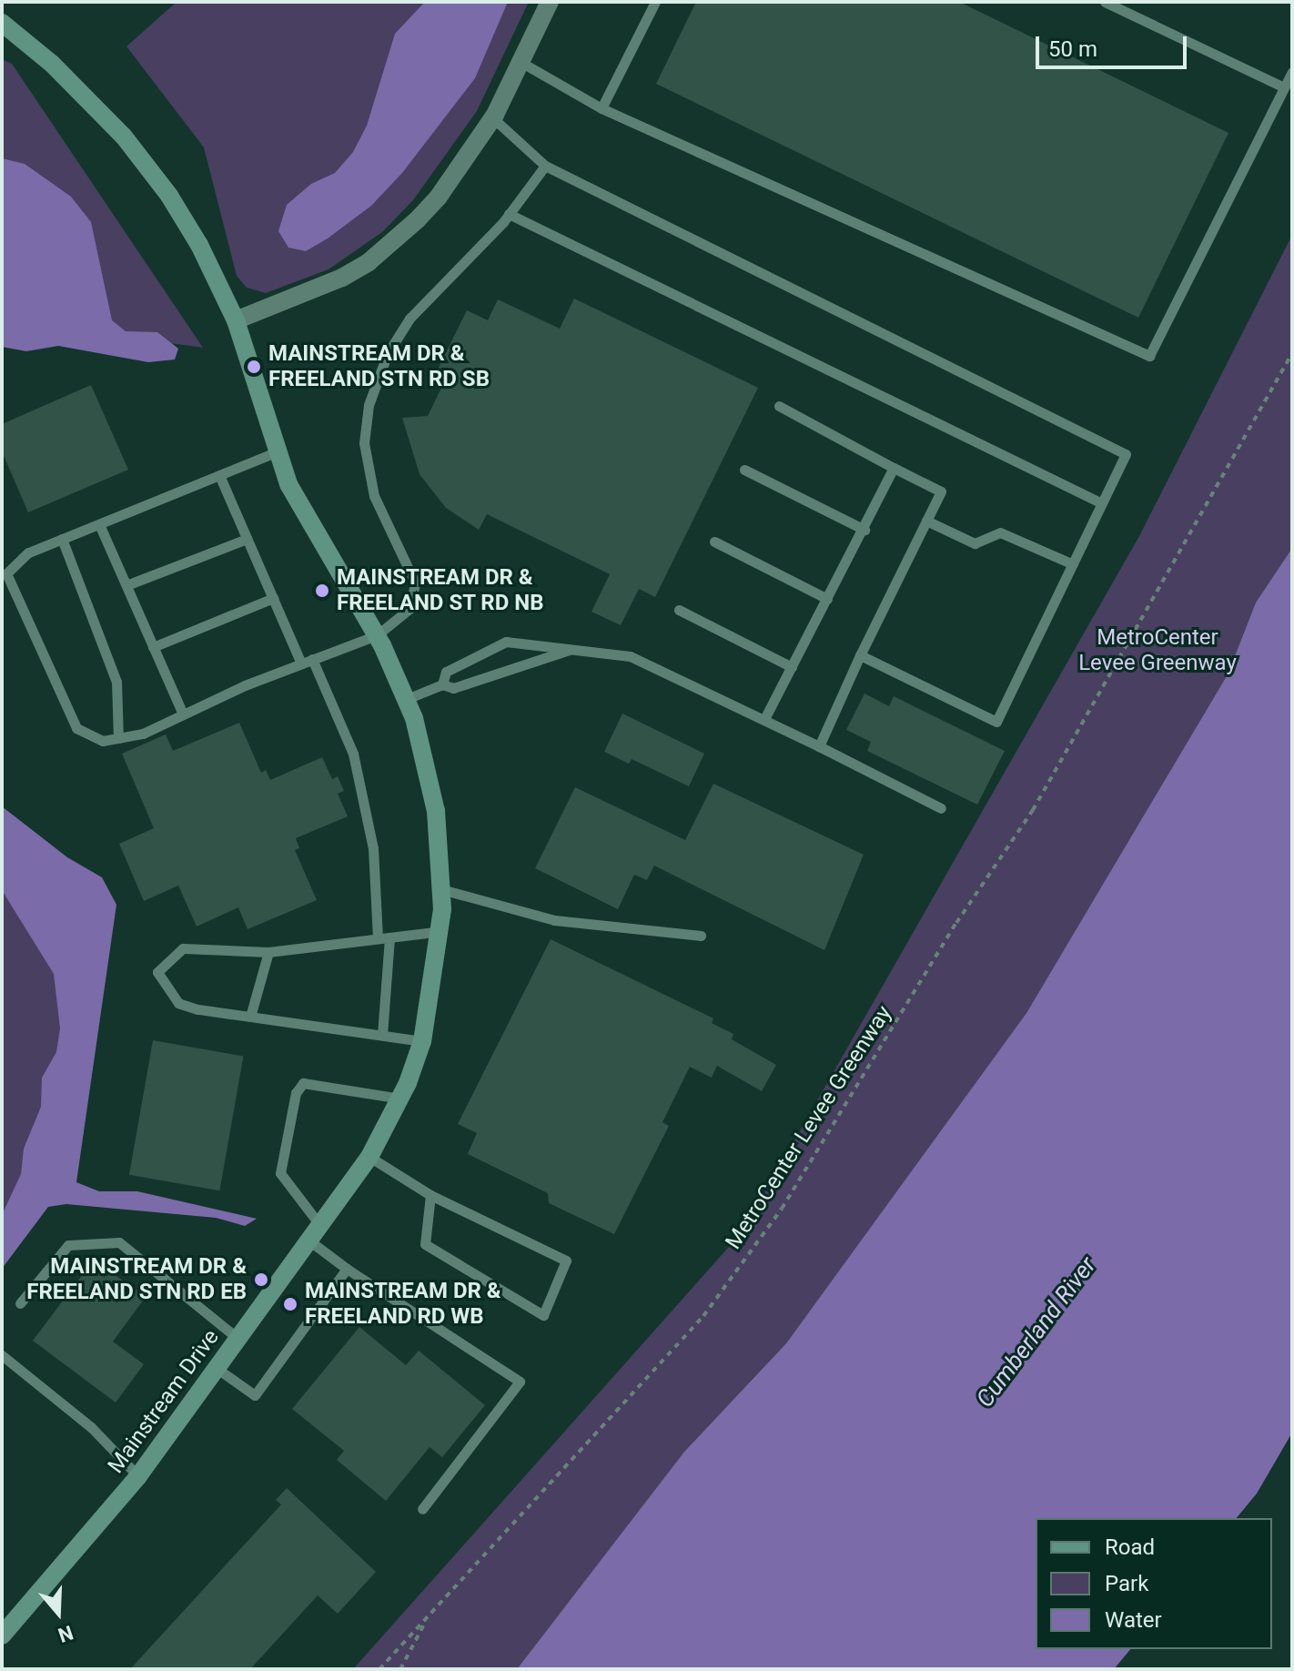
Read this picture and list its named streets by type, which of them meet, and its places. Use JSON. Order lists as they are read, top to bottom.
{
  "streets": {
    "street": ["Mainstream Drive"],
    "path": ["MetroCenter Levee Greenway"]
  },
  "water": ["Cumberland River"],
  "parks": ["MetroCenter Levee Greenway"],
  "places": [
    "MAINSTREAM DR & FREELAND STN RD SB",
    "MAINSTREAM DR & FREELAND ST RD NB",
    "MAINSTREAM DR & FREELAND STN RD EB",
    "MAINSTREAM DR & FREELAND RD WB"
  ],
  "legend": ["Road", "Park", "Water"],
  "scale_bar": "50 m",
  "north": "bottom"
}
